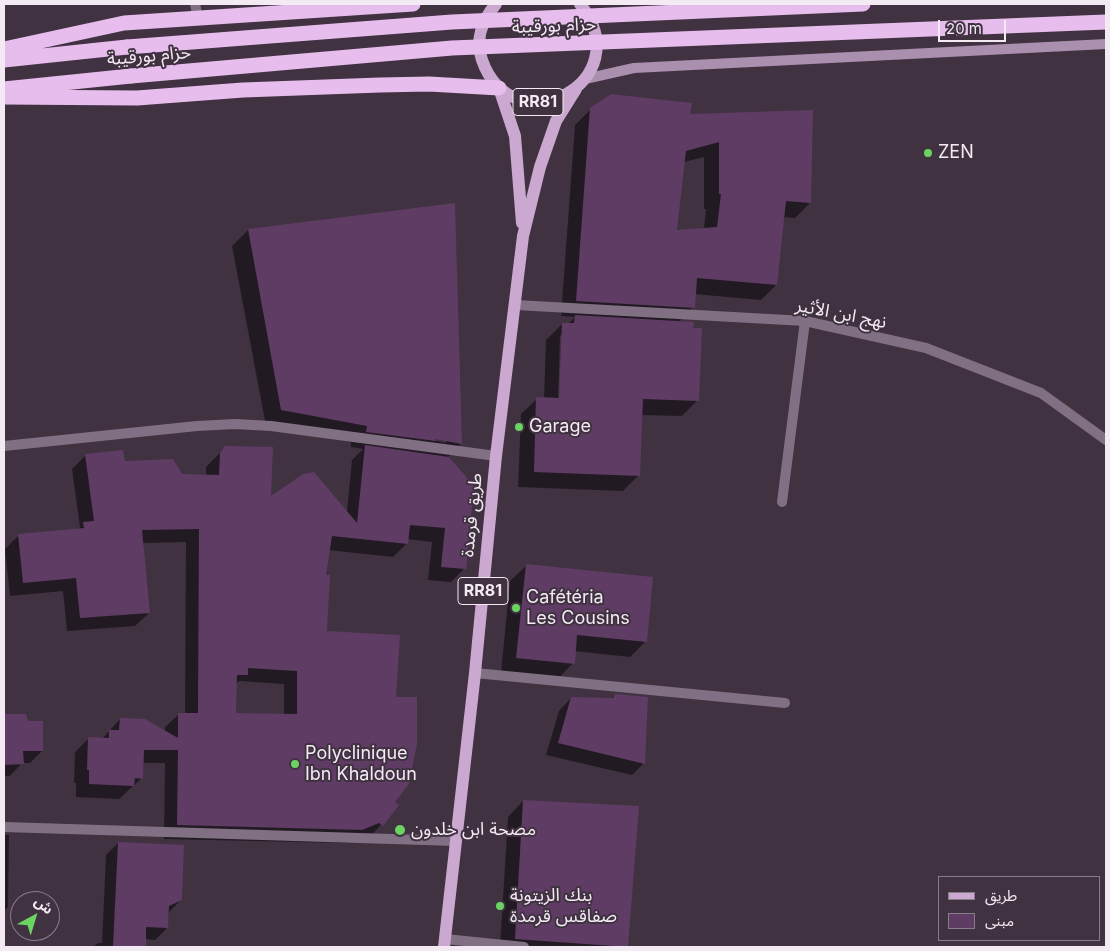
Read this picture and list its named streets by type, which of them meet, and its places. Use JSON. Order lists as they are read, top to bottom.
{
  "streets": {
    "highway": ["حزام بورقيبة"],
    "main road": ["RR81", "طريق قرمدة"],
    "street": ["نهج ابن الأثير"]
  },
  "crossings": [
    ["RR81", "طريق قرمدة"],
    ["نهج ابن الأثير", "طريق قرمدة"]
  ],
  "places": [
    "ZEN",
    "Garage",
    "Cafétéria Les Cousins",
    "Polyclinique Ibn Khaldoun",
    "مصحة ابن خلدون",
    "بنك الزيتونة صفاقس قرمدة"
  ],
  "legend": ["طريق", "مبنى"],
  "scale_bar": "20 m",
  "north": "top right"
}
